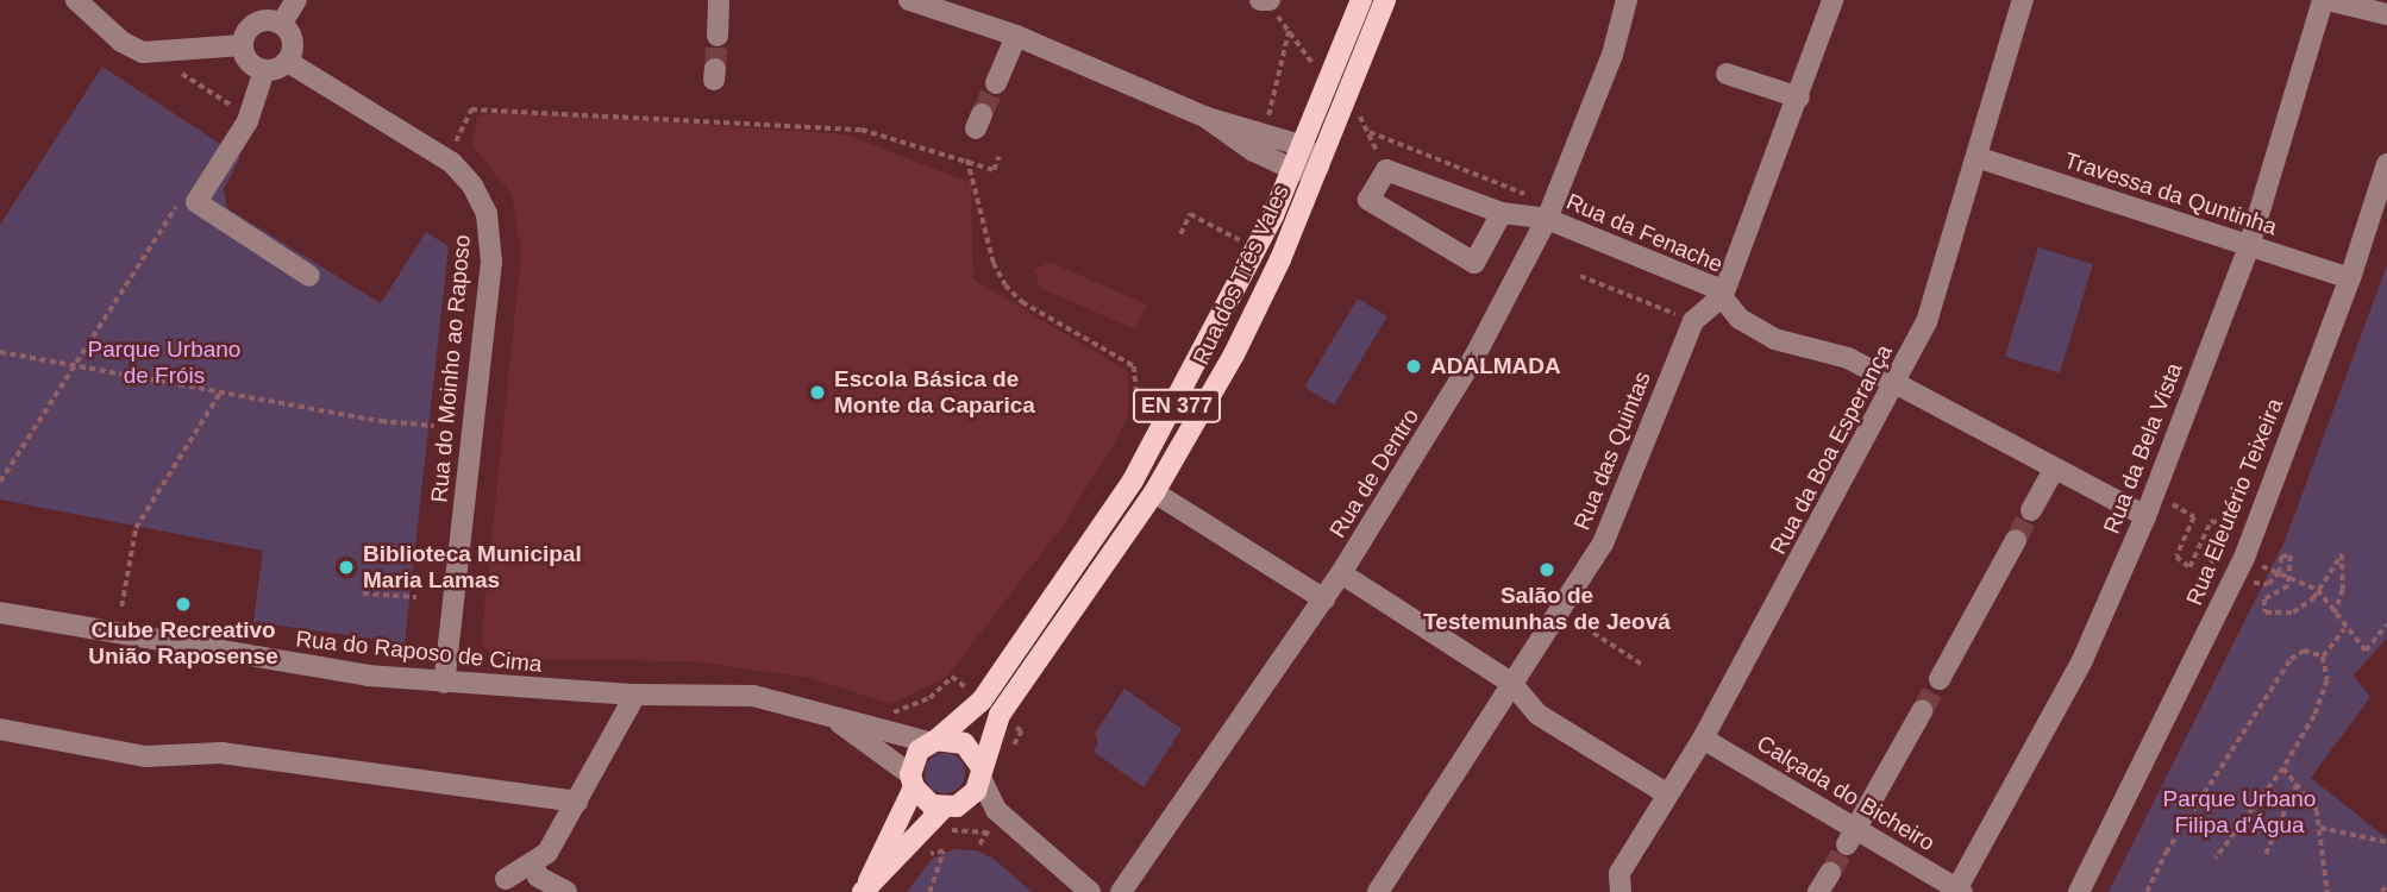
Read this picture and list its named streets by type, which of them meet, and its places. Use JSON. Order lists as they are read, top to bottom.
{
  "streets": {
    "main road": ["Rua dos Três Vales", "EN 377"],
    "street": [
      "Travessa da Quntinha",
      "Rua da Fenache",
      "Rua do Moinho ao Raposo",
      "Rua da Bela Vista",
      "Rua da Boa Esperança",
      "Rua das Quintas",
      "Rua de Dentro",
      "Rua Eleutério Teixeira",
      "Rua do Raposo de Cima",
      "Calçada do Bicheiro"
    ]
  },
  "crossings": [
    ["Travessa da Quntinha", "Rua da Bela Vista"],
    ["Travessa da Quntinha", "Rua da Boa Esperança"],
    ["Travessa da Quntinha", "Rua Eleutério Teixeira"],
    ["Rua da Fenache", "Rua da Bela Vista"],
    ["Rua da Fenache", "Rua da Boa Esperança"],
    ["Rua da Fenache", "Rua das Quintas"],
    ["Rua da Fenache", "Rua de Dentro"],
    ["Rua dos Três Vales", "Rua do Raposo de Cima"],
    ["Rua do Moinho ao Raposo", "Rua do Raposo de Cima"],
    ["Rua da Bela Vista", "Calçada do Bicheiro"],
    ["Rua da Boa Esperança", "Calçada do Bicheiro"]
  ],
  "parks": ["Parque Urbano de Fróis", "Parque Urbano Filipa d'Água"],
  "places": [
    "ADALMADA",
    "Escola Básica de Monte da Caparica",
    "Biblioteca Municipal Maria Lamas",
    "Salão de Testemunhas de Jeová",
    "Clube Recreativo União Raposense"
  ]
}
